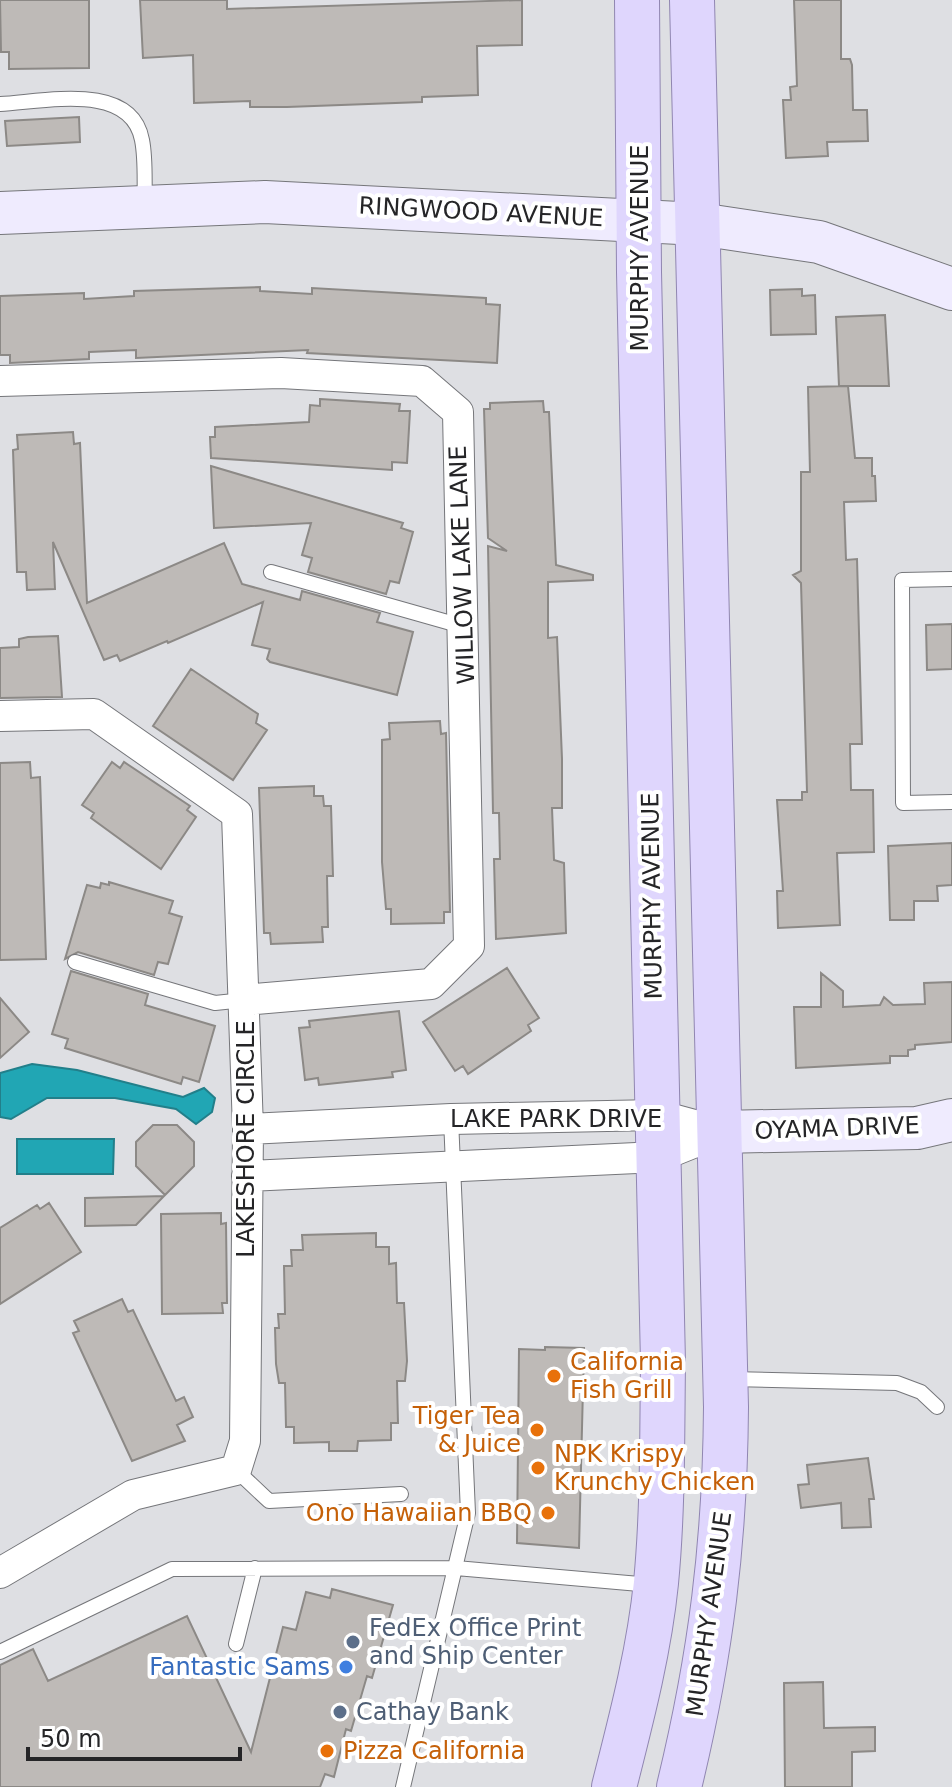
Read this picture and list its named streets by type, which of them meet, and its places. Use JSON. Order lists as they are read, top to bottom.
{
  "streets": {
    "main road": ["MURPHY AVENUE"],
    "street": [
      "RINGWOOD AVENUE",
      "WILLOW LAKE LANE",
      "LAKE PARK DRIVE",
      "OYAMA DRIVE",
      "LAKESHORE CIRCLE"
    ]
  },
  "crossings": [
    ["RINGWOOD AVENUE", "MURPHY AVENUE"],
    ["MURPHY AVENUE", "LAKE PARK DRIVE"],
    ["MURPHY AVENUE", "OYAMA DRIVE"],
    ["WILLOW LAKE LANE", "LAKESHORE CIRCLE"],
    ["LAKE PARK DRIVE", "OYAMA DRIVE"],
    ["LAKE PARK DRIVE", "LAKESHORE CIRCLE"]
  ],
  "places": [
    "California Fish Grill",
    "Tiger Tea & Juice",
    "NPK Krispy Krunchy Chicken",
    "Ono Hawaiian BBQ",
    "FedEx Office Print and Ship Center",
    "Fantastic Sams",
    "Cathay Bank",
    "Pizza California"
  ],
  "scale_bar": "50 m"
}
